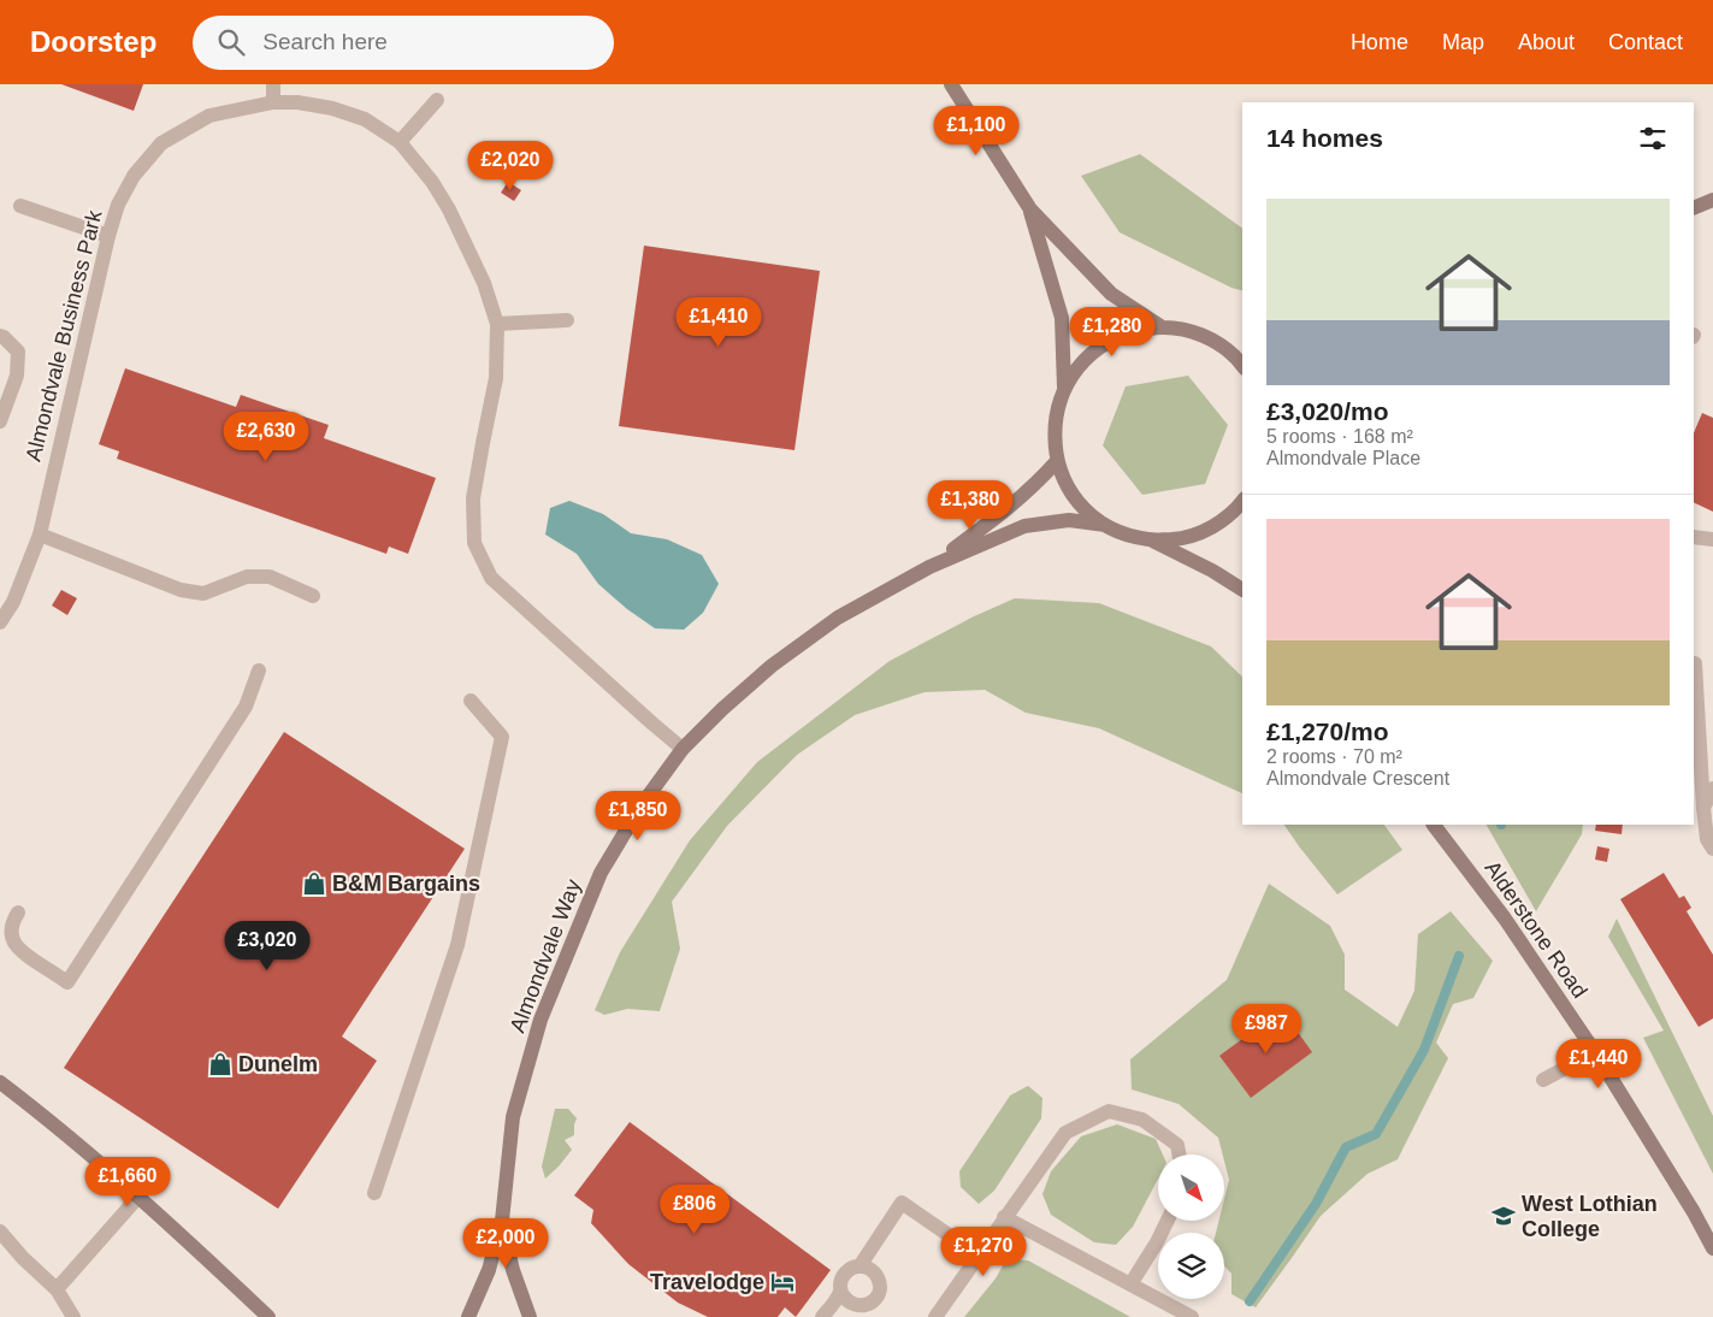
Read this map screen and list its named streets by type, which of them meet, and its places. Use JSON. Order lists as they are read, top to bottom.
{
  "streets": {
    "street": ["Almondvale Business Park", "Alderstone Road", "Almondvale Way"]
  },
  "crossings": [
    ["Almondvale Business Park", "Almondvale Way"]
  ],
  "places": {
    "shop": ["B&M Bargains", "Dunelm"],
    "school or university": ["West Lothian College"],
    "hotel": ["Travelodge"]
  },
  "north": "bottom right",
  "page": {
    "header": "Doorstep",
    "search": "Search here",
    "nav": [
      "Home",
      "Map",
      "About",
      "Contact"
    ],
    "heading": "14 homes",
    "price": [
      "£1,100",
      "£2,020",
      "£1,410",
      "£1,280",
      "£2,630",
      "£1,380",
      "£1,850",
      "£3,020",
      "£987",
      "£1,440",
      "£1,660",
      "£806",
      "£2,000",
      "£1,270"
    ],
    "list": [
      {
        "name": "£3,020/mo",
        "note": "5 rooms · 168 m² · Almondvale Place"
      },
      {
        "name": "£1,270/mo",
        "note": "2 rooms · 70 m² · Almondvale Crescent"
      }
    ]
  }
}
